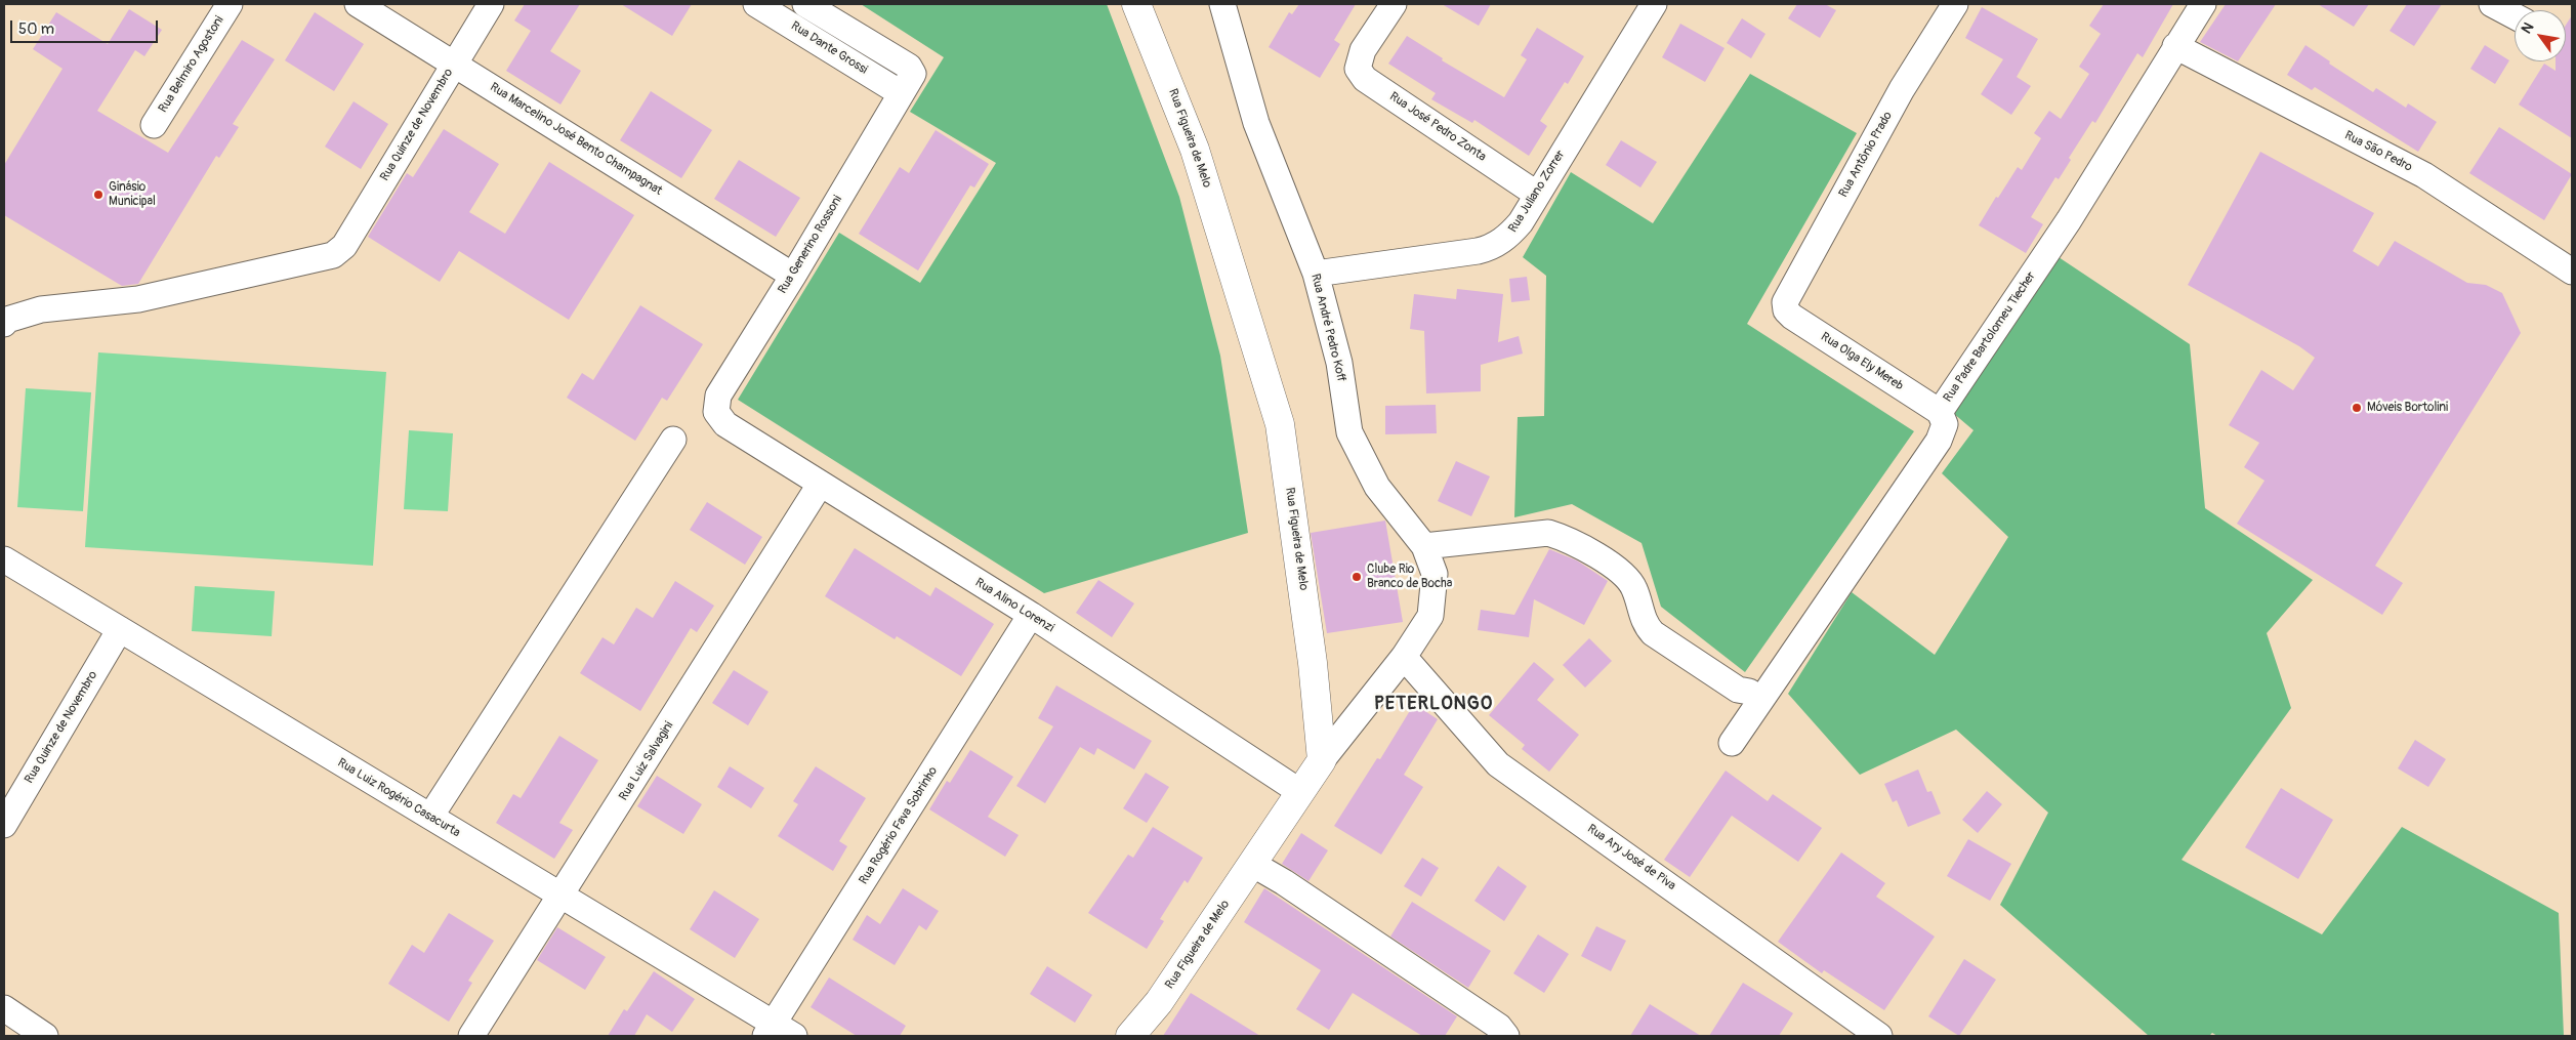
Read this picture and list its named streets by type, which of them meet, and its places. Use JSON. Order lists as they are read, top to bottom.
{
  "streets": {
    "main road": ["Rua Figueira de Melo"],
    "street": [
      "Rua Dante Grossi",
      "Rua Belmiro Agostoni",
      "Rua Quinze de Novembro",
      "Rua José Pedro Zonta",
      "Rua Marcelino José Bento Champagnat",
      "Rua São Pedro",
      "Rua Antônio Prado",
      "Rua Juliano Zorrer",
      "Rua Generino Rossoni",
      "Rua André Pedro Koff",
      "Rua Padre Bartolomeu Tiecher",
      "Rua Olga Ely Mereb",
      "Rua Alino Lorenzi",
      "Rua Luiz Salvagini",
      "Rua Luiz Rogério Casacurta",
      "Rua Rogério Fava Sobrinho",
      "Rua Ary José de Piva"
    ]
  },
  "crossings": [
    ["Rua Dante Grossi", "Rua Generino Rossoni"],
    ["Rua Quinze de Novembro", "Rua Marcelino José Bento Champagnat"],
    ["Rua Quinze de Novembro", "Rua Luiz Rogério Casacurta"],
    ["Rua José Pedro Zonta", "Rua Juliano Zorrer"],
    ["Rua Figueira de Melo", "Rua André Pedro Koff"],
    ["Rua Figueira de Melo", "Rua Alino Lorenzi"],
    ["Rua Marcelino José Bento Champagnat", "Rua Generino Rossoni"],
    ["Rua São Pedro", "Rua Padre Bartolomeu Tiecher"],
    ["Rua Antônio Prado", "Rua Olga Ely Mereb"],
    ["Rua Juliano Zorrer", "Rua André Pedro Koff"],
    ["Rua Generino Rossoni", "Rua Alino Lorenzi"],
    ["Rua André Pedro Koff", "Rua Ary José de Piva"],
    ["Rua Padre Bartolomeu Tiecher", "Rua Olga Ely Mereb"],
    ["Rua Alino Lorenzi", "Rua Luiz Salvagini"],
    ["Rua Alino Lorenzi", "Rua Rogério Fava Sobrinho"],
    ["Rua Luiz Salvagini", "Rua Luiz Rogério Casacurta"],
    ["Rua Luiz Rogério Casacurta", "Rua Rogério Fava Sobrinho"]
  ],
  "districts": ["PETERLONGO"],
  "places": ["Ginásio Municipal", "Móveis Bortolini", "Clube Rio Branco de Bocha"],
  "scale_bar": "50 m",
  "north": "top left"
}
